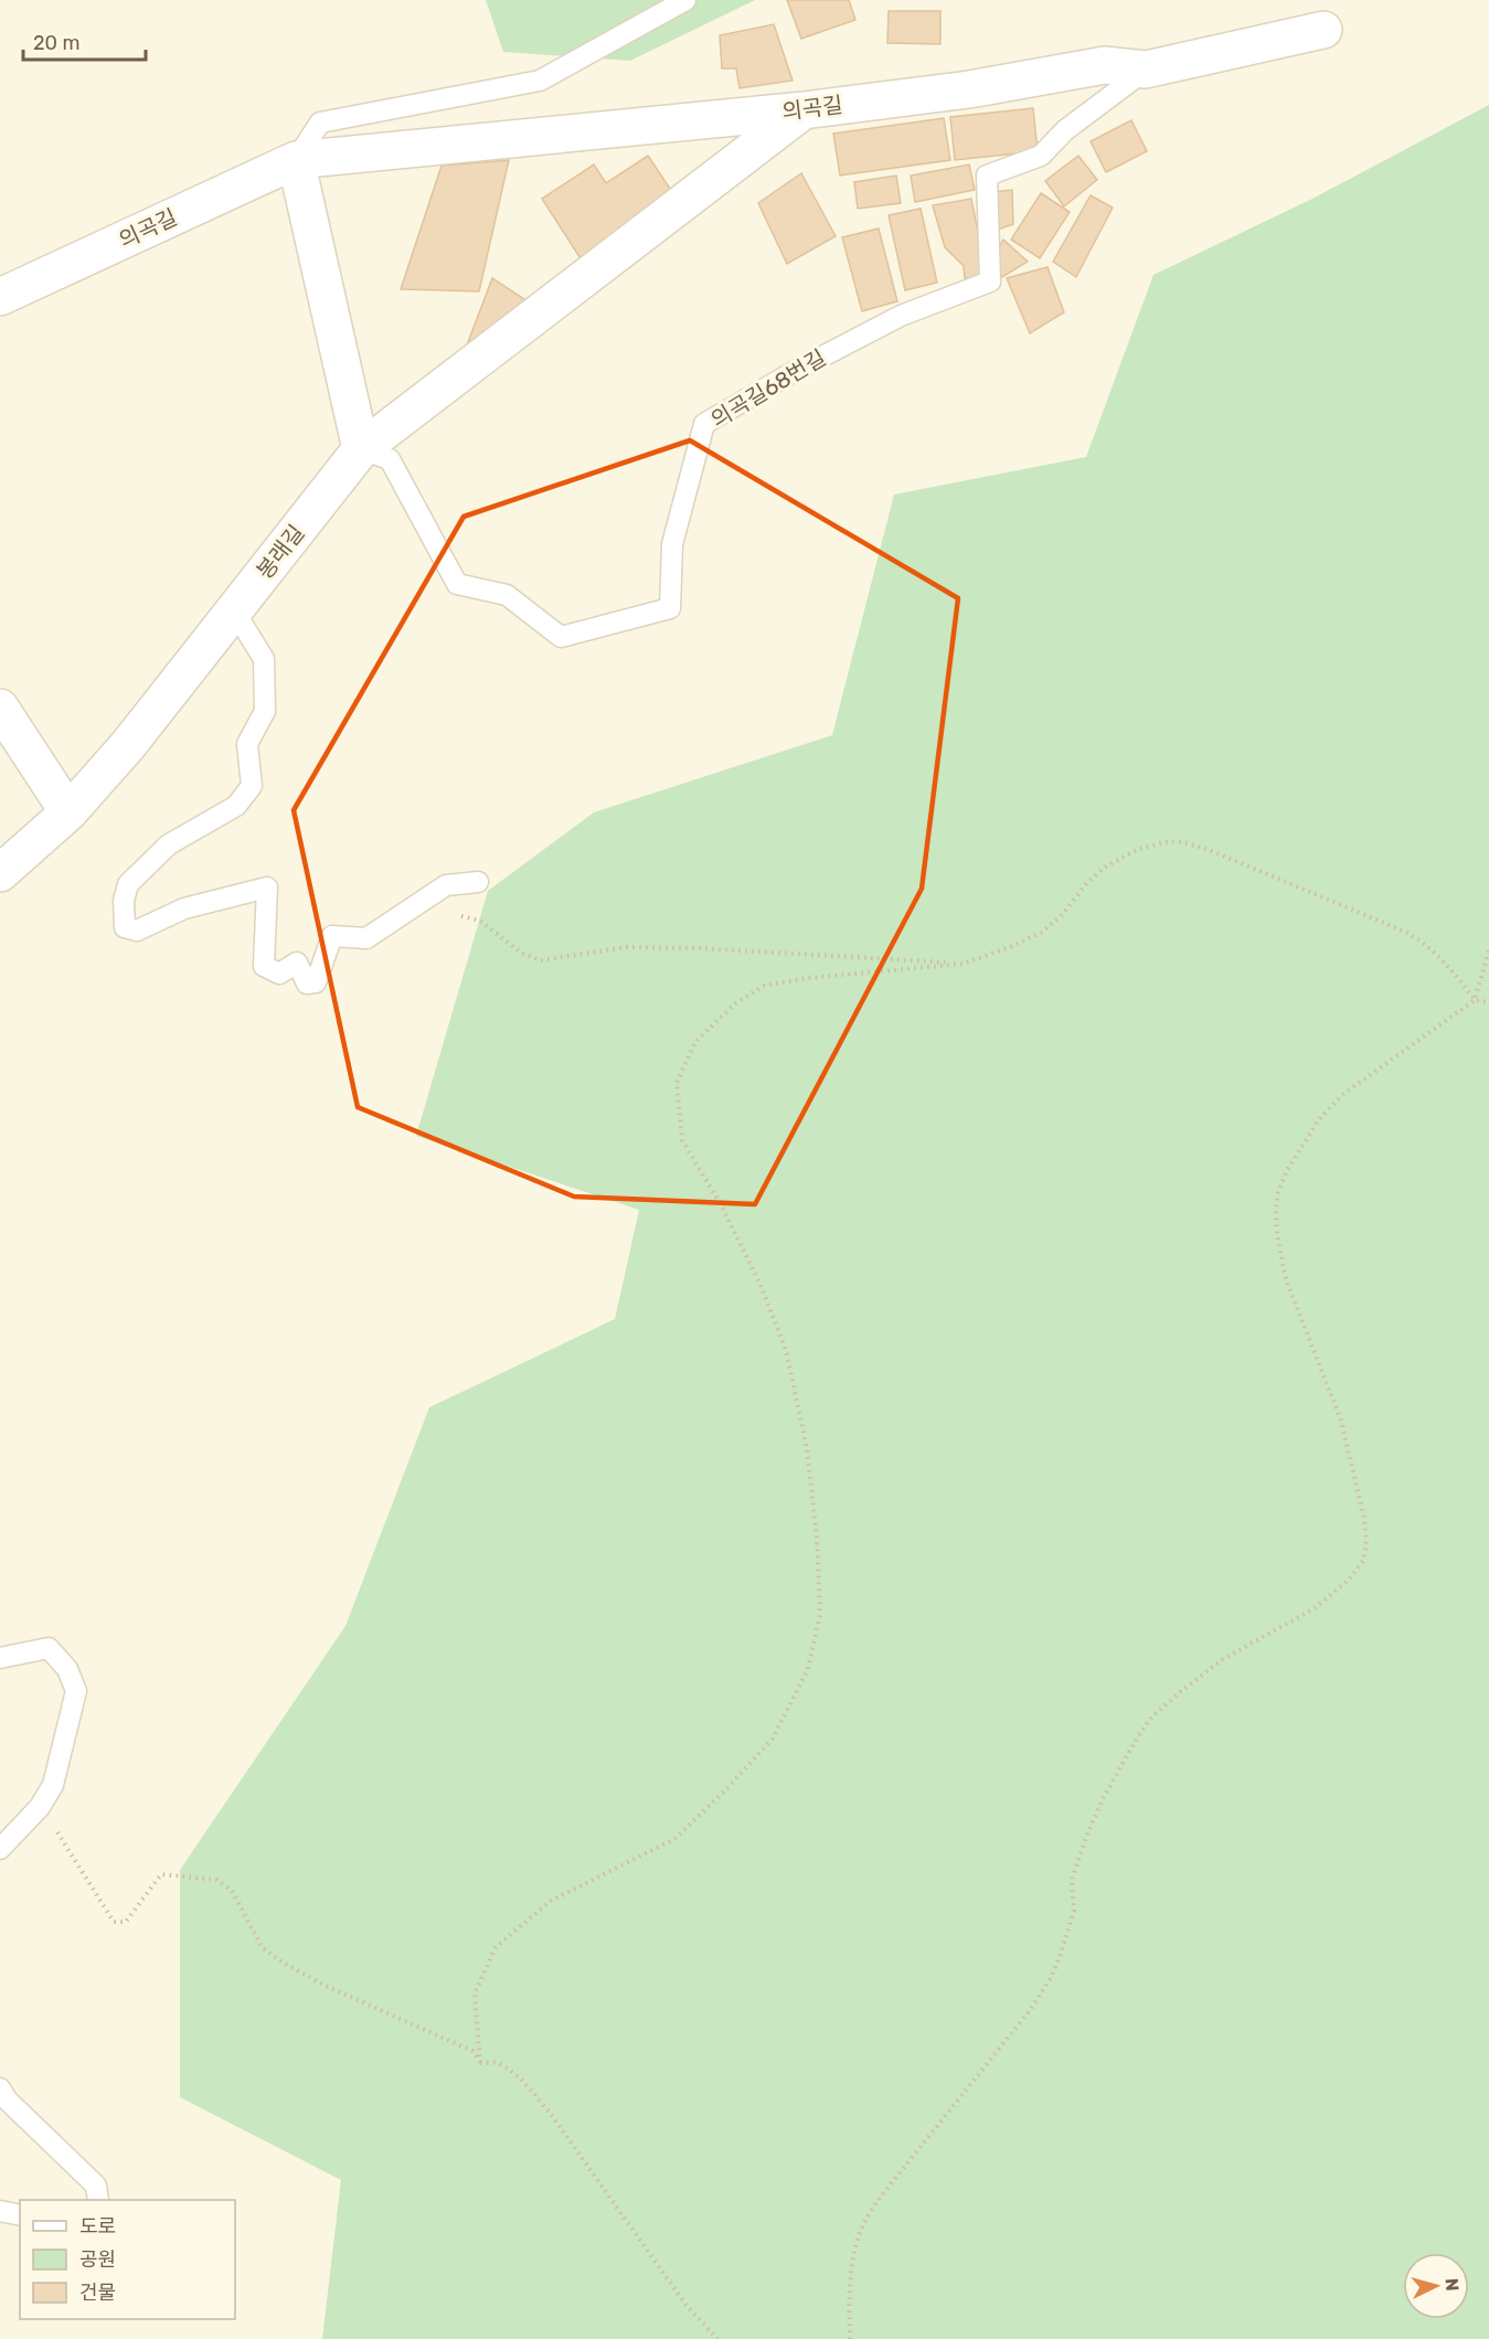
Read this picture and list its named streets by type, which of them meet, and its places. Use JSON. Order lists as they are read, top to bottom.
{
  "streets": {
    "street": ["의곡길", "봉래길"],
    "lane": ["의곡길68번길"]
  },
  "crossings": [
    ["의곡길", "의곡길68번길"],
    ["의곡길68번길", "봉래길"]
  ],
  "legend": ["도로", "공원", "건물"],
  "scale_bar": "20 m",
  "north": "right"
}
